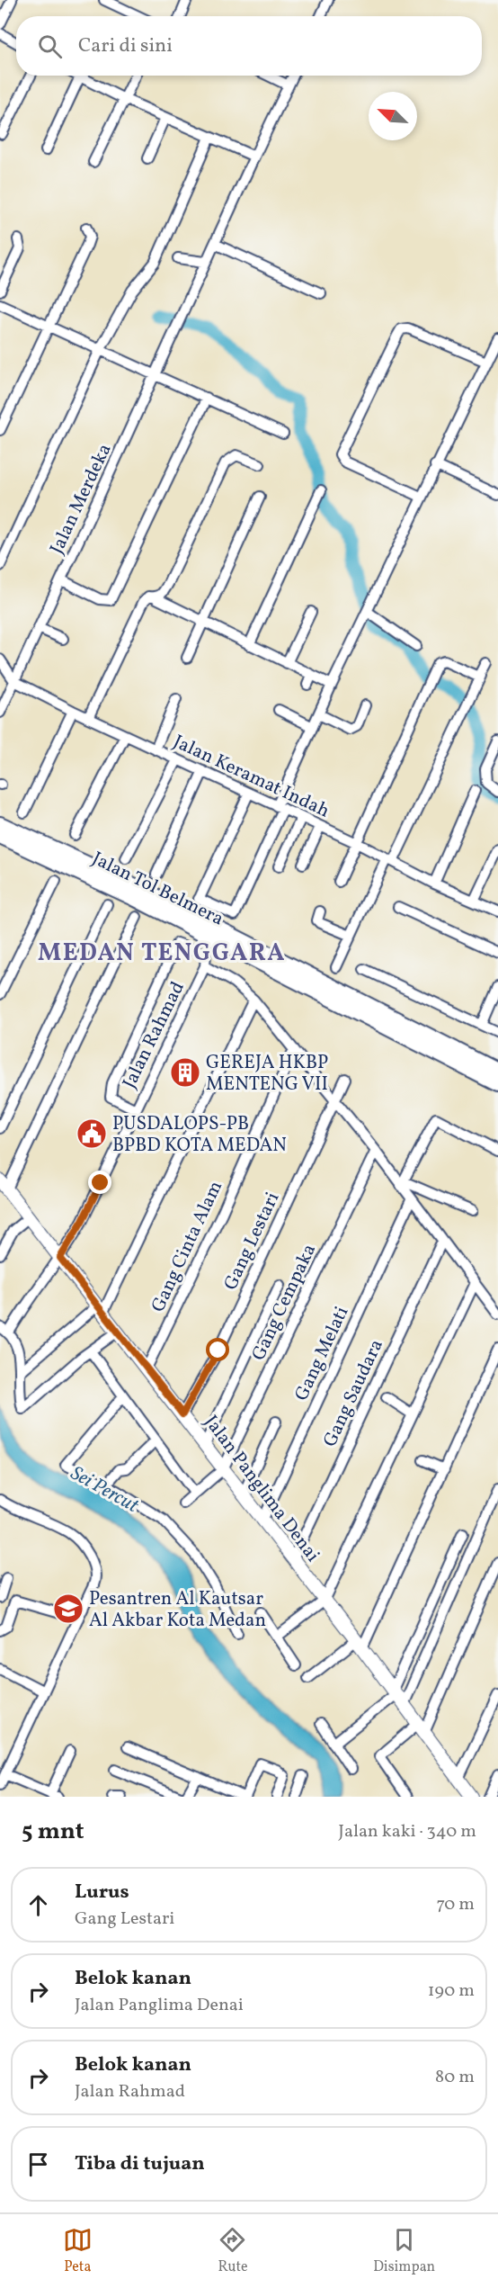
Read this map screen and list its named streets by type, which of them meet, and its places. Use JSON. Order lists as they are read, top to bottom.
{
  "streets": {
    "highway": ["Jalan Tol Belmera"],
    "main road": ["Jalan Panglima Denai"],
    "street": [
      "Jalan Merdeka",
      "Jalan Keramat Indah",
      "Jalan Rahmad",
      "Gang Lestari",
      "Gang Cinta Alam",
      "Gang Cempaka",
      "Gang Melati",
      "Gang Saudara"
    ]
  },
  "crossings": [
    ["Jalan Merdeka", "Jalan Keramat Indah"],
    ["Jalan Rahmad", "Jalan Panglima Denai"],
    ["Gang Lestari", "Jalan Panglima Denai"],
    ["Gang Cinta Alam", "Jalan Panglima Denai"],
    ["Gang Cempaka", "Jalan Panglima Denai"],
    ["Gang Melati", "Jalan Panglima Denai"],
    ["Gang Saudara", "Jalan Panglima Denai"]
  ],
  "districts": ["MEDAN TENGGARA"],
  "water": ["Sei Percut"],
  "places": {
    "building": ["GEREJA HKBP MENTENG VII"],
    "public building": ["PUSDALOPS-PB BPBD KOTA MEDAN"],
    "school or university": ["Pesantren Al Kautsar Al Akbar Kota Medan"]
  },
  "north": "top left",
  "page": {
    "search": "Cari di sini",
    "heading": ["5 mnt", "Jalan kaki · 340 m"],
    "list": [
      ["Lurus", "Gang Lestari", "70 m"],
      ["Belok kanan", "Jalan Panglima Denai", "190 m"],
      ["Belok kanan", "Jalan Rahmad", "80 m"],
      "Tiba di tujuan"
    ],
    "nav": ["Peta", "Rute", "Disimpan"]
  }
}
